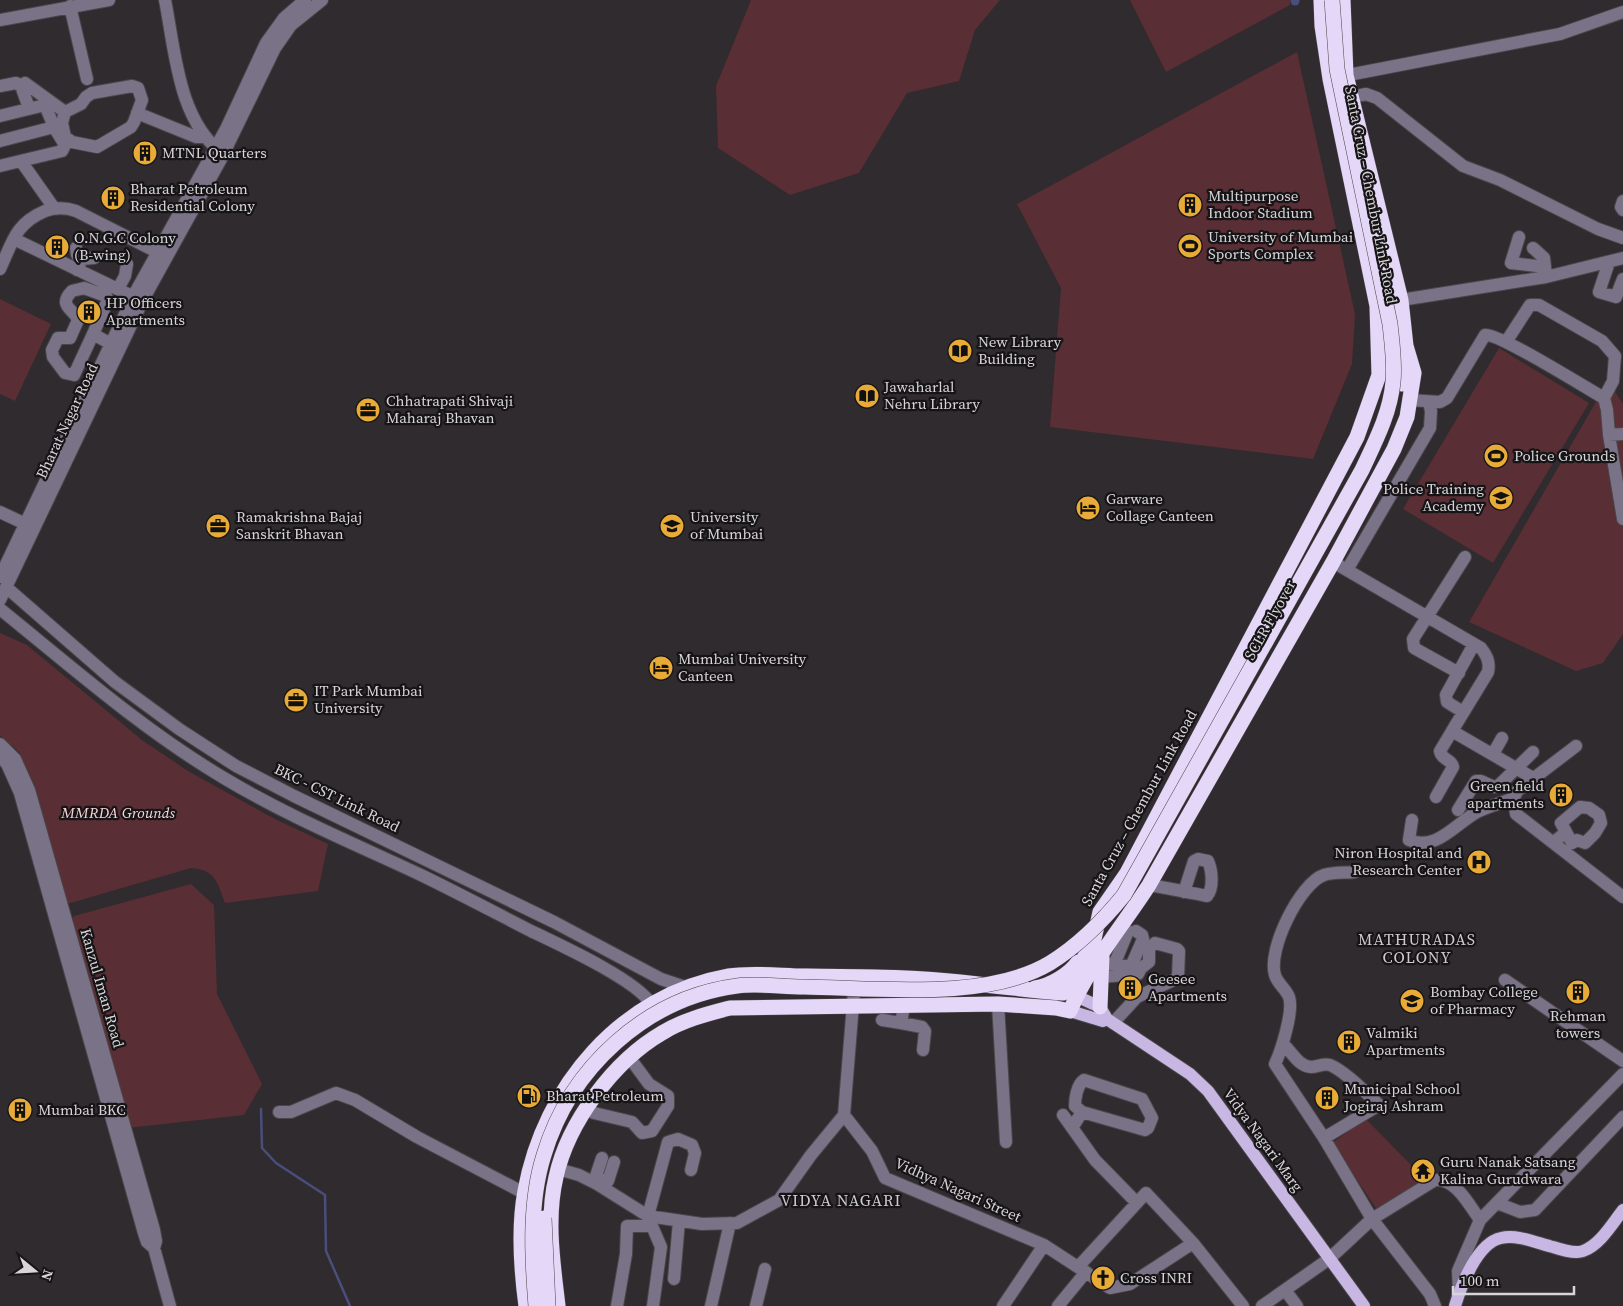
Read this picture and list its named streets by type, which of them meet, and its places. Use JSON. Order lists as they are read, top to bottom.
{
  "streets": {
    "highway": ["Santa Cruz – Chembur Link Road", "SCLR Flyover"],
    "main road": ["Vidya Nagari Marg"],
    "street": [
      "Bharat Nagar Road",
      "BKC - CST Link Road",
      "Kanzul Iman Road",
      "Vidhya Nagari Street"
    ]
  },
  "crossings": [
    ["Santa Cruz – Chembur Link Road", "SCLR Flyover"],
    ["Santa Cruz – Chembur Link Road", "Vidya Nagari Marg"],
    ["Bharat Nagar Road", "BKC - CST Link Road"]
  ],
  "districts": ["MATHURADAS COLONY", "VIDYA NAGARI"],
  "parks": ["MMRDA Grounds"],
  "places": {
    "building": [
      "MTNL Quarters",
      "Bharat Petroleum Residential Colony",
      "Multipurpose Indoor Stadium",
      "O.N.G.C Colony (B-wing)",
      "HP Officers Apartments",
      "Green field apartments",
      "Geesee Apartments",
      "Rehman towers",
      "Valmiki Apartments",
      "Municipal School Jogiraj Ashram",
      "Mumbai BKC"
    ],
    "sports": ["University of Mumbai Sports Complex", "Police Grounds"],
    "library": ["New Library Building", "Jawaharlal Nehru Library"],
    "office": ["Chhatrapati Shivaji Maharaj Bhavan", "Ramakrishna Bajaj Sanskrit Bhavan", "IT Park Mumbai University"],
    "school or university": ["Police Training Academy", "University of Mumbai", "Bombay College of Pharmacy"],
    "hotel": ["Garware Collage Canteen", "Mumbai University Canteen"],
    "hospital": ["Niron Hospital and Research Center"],
    "fuel station": ["Bharat Petroleum"],
    "temple": ["Guru Nanak Satsang Kalina Gurudwara"],
    "church": ["Cross INRI"]
  },
  "scale_bar": "100 m",
  "north": "right"
}
